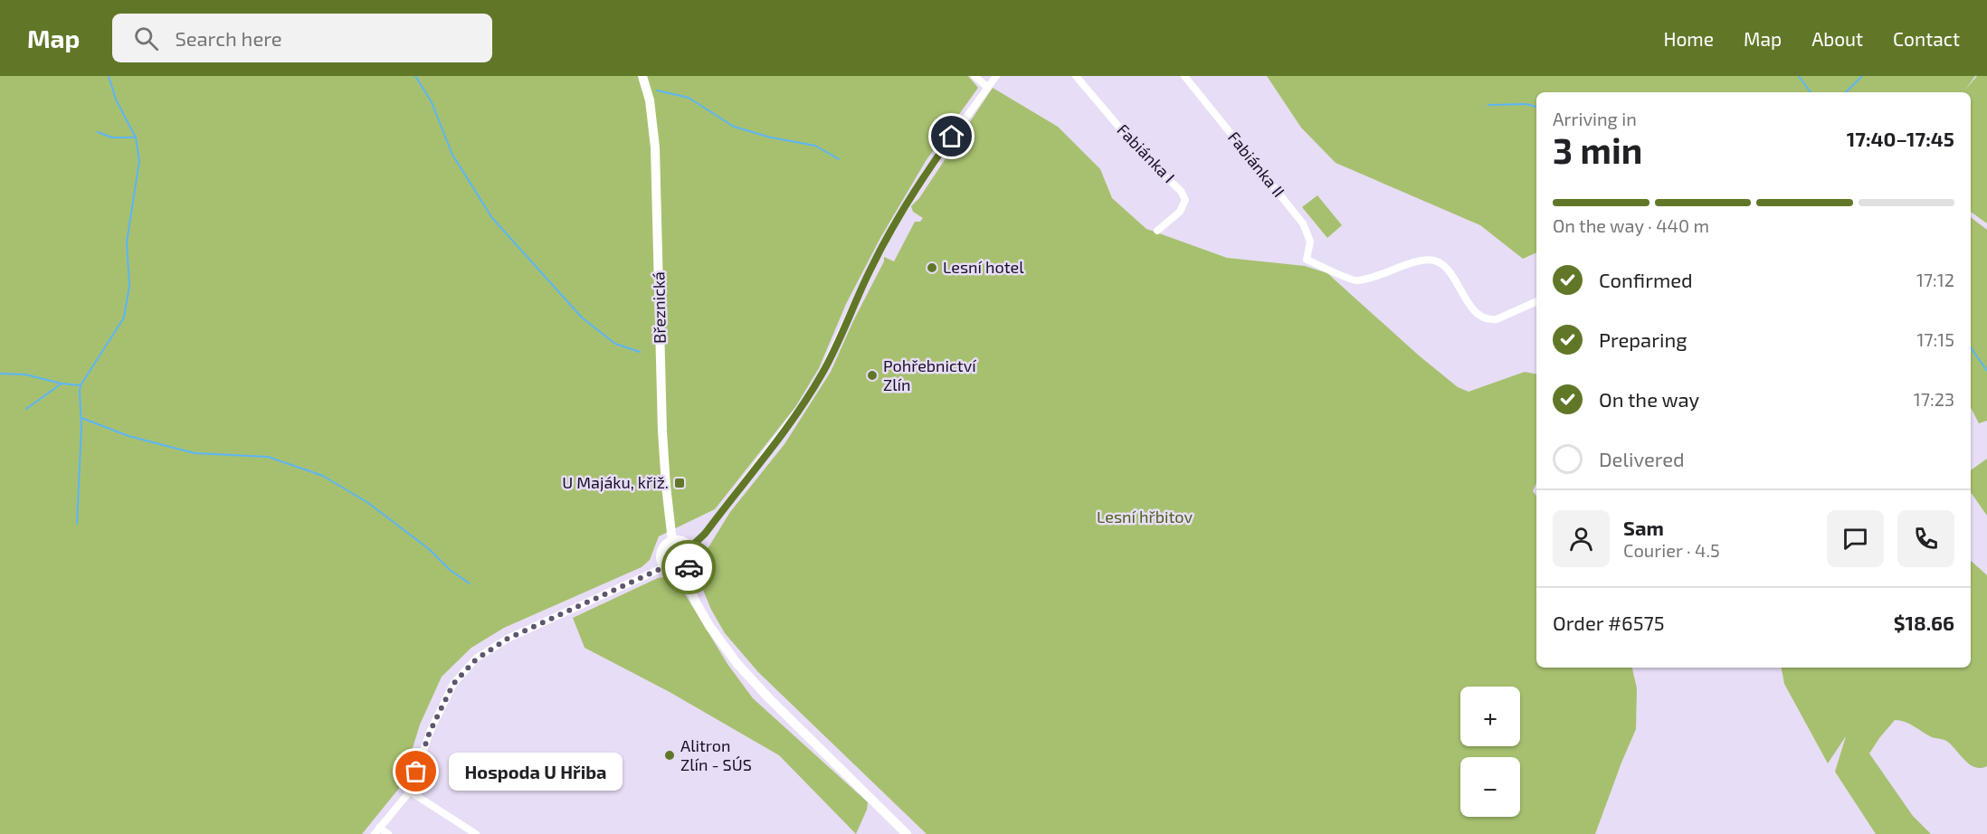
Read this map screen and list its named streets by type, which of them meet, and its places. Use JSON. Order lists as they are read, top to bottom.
{
  "streets": {
    "main road": ["Březnická"],
    "street": ["Fabiánka I", "Fabiánka II"]
  },
  "parks": ["Lesní hřbitov"],
  "places": {
    "other": [
      "Lesní hotel",
      "Pohřebnictví Zlín",
      "Alitron Zlín - SÚS",
      "Hospoda U Hřiba"
    ],
    "transit": ["U Majáku, křiž."]
  },
  "page": {
    "header": "Map",
    "search": "Search here",
    "nav": [
      "Home",
      "Map",
      "About",
      "Contact"
    ],
    "heading": ["3 min", "Arriving in", "17:40–17:45"],
    "panel": [
      "Sam",
      "Courier · 4.5",
      "Order #6575",
      "$18.66"
    ],
    "bar": "On the way · 440 m",
    "list": [
      ["Confirmed", "17:12"],
      ["Preparing", "17:15"],
      ["On the way", "17:23"],
      "Delivered"
    ],
    "map_buttons": ["+", "−"],
    "bubble": "Hospoda U Hřiba"
  }
}
